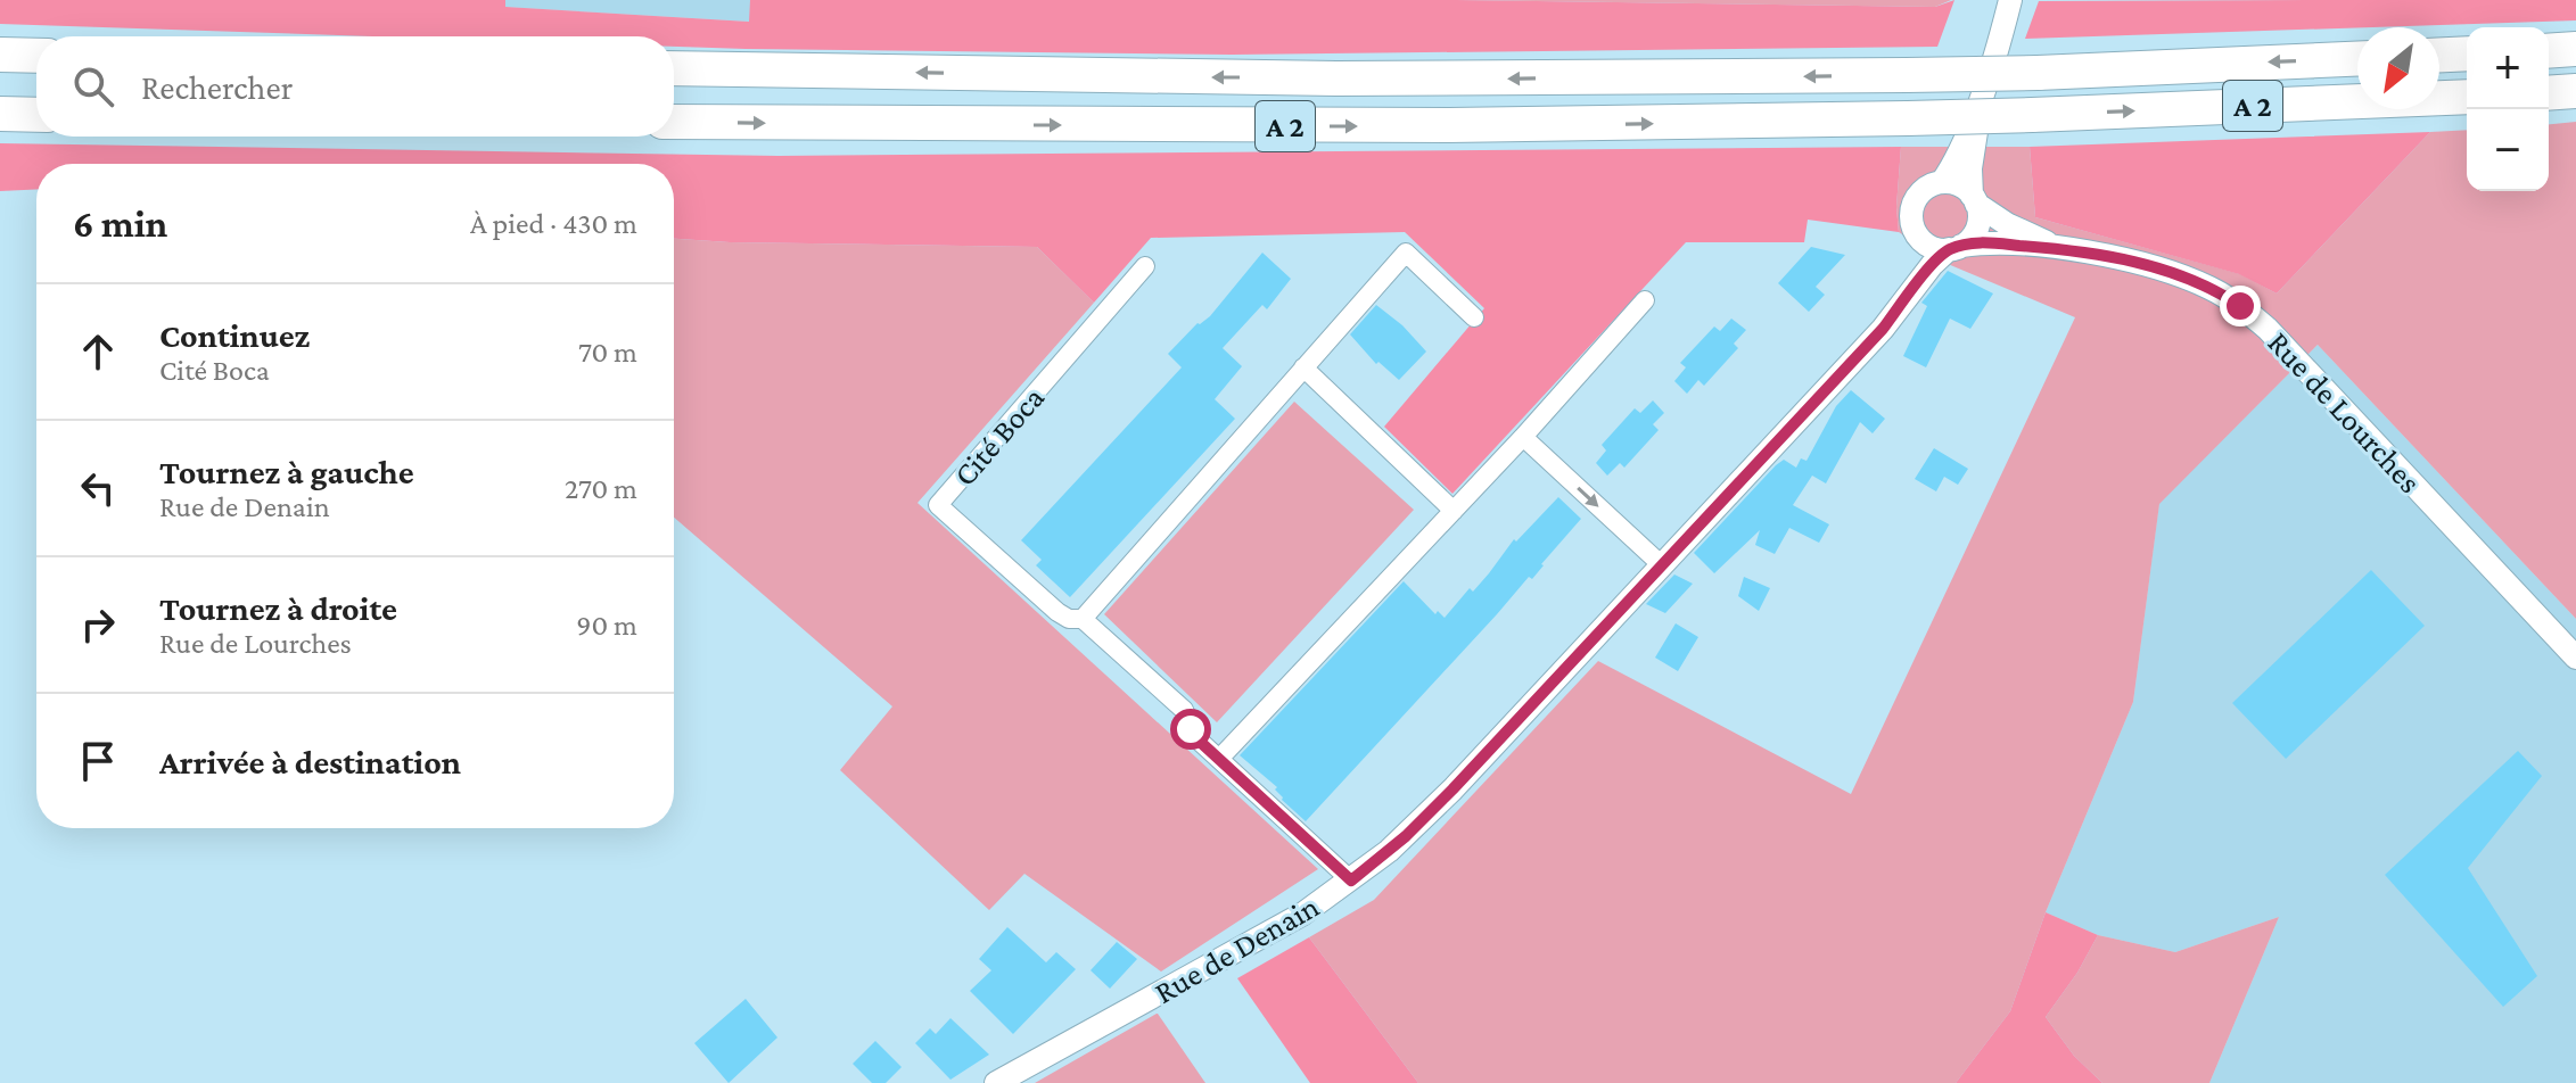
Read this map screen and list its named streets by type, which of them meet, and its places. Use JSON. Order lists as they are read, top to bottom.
{
  "streets": {
    "highway": ["A 2"],
    "street": ["Rue de Lourches", "Cité Boca", "Rue de Denain"]
  },
  "crossings": [
    ["Rue de Lourches", "Rue de Denain"],
    ["Cité Boca", "Rue de Denain"]
  ],
  "north": "bottom left",
  "page": {
    "map_buttons": ["+", "−"],
    "search": "Rechercher",
    "heading": ["6 min", "À pied · 430 m"],
    "list": [
      ["Continuez", "Cité Boca", "70 m"],
      ["Tournez à gauche", "Rue de Denain", "270 m"],
      ["Tournez à droite", "Rue de Lourches", "90 m"],
      "Arrivée à destination"
    ]
  }
}
